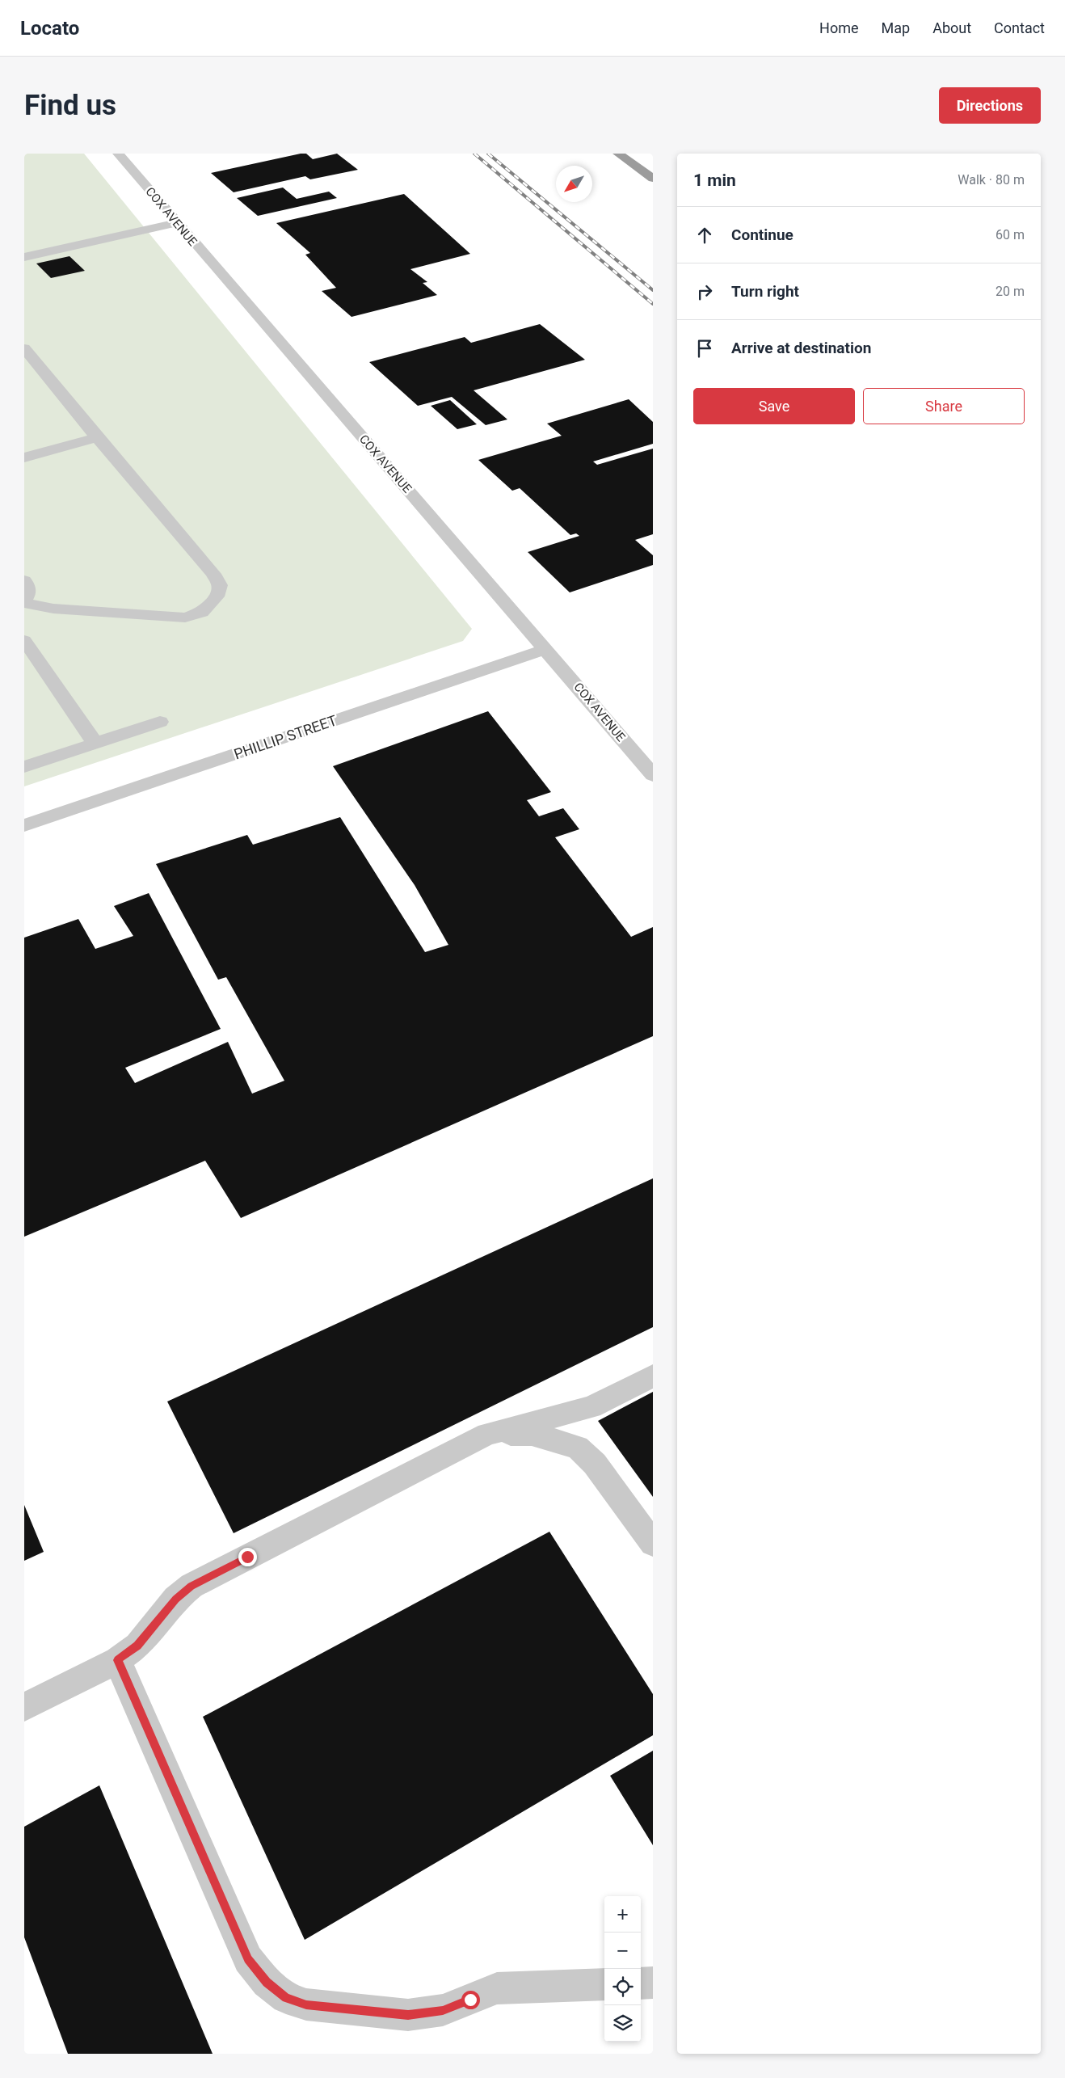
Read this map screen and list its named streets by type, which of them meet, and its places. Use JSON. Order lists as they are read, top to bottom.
{
  "streets": {
    "street": ["COX AVENUE", "PHILLIP STREET"]
  },
  "crossings": [
    ["COX AVENUE", "PHILLIP STREET"]
  ],
  "north": "bottom left",
  "page": {
    "header": "Locato",
    "nav": [
      "Home",
      "Map",
      "About",
      "Contact"
    ],
    "buttons": [
      "Directions",
      ["Save", "Share"]
    ],
    "title": "Find us",
    "heading": ["1 min", "Walk · 80 m"],
    "list": [
      ["Continue", "60 m"],
      ["Turn right", "20 m"],
      "Arrive at destination"
    ],
    "map_buttons": ["+", "−"]
  }
}
